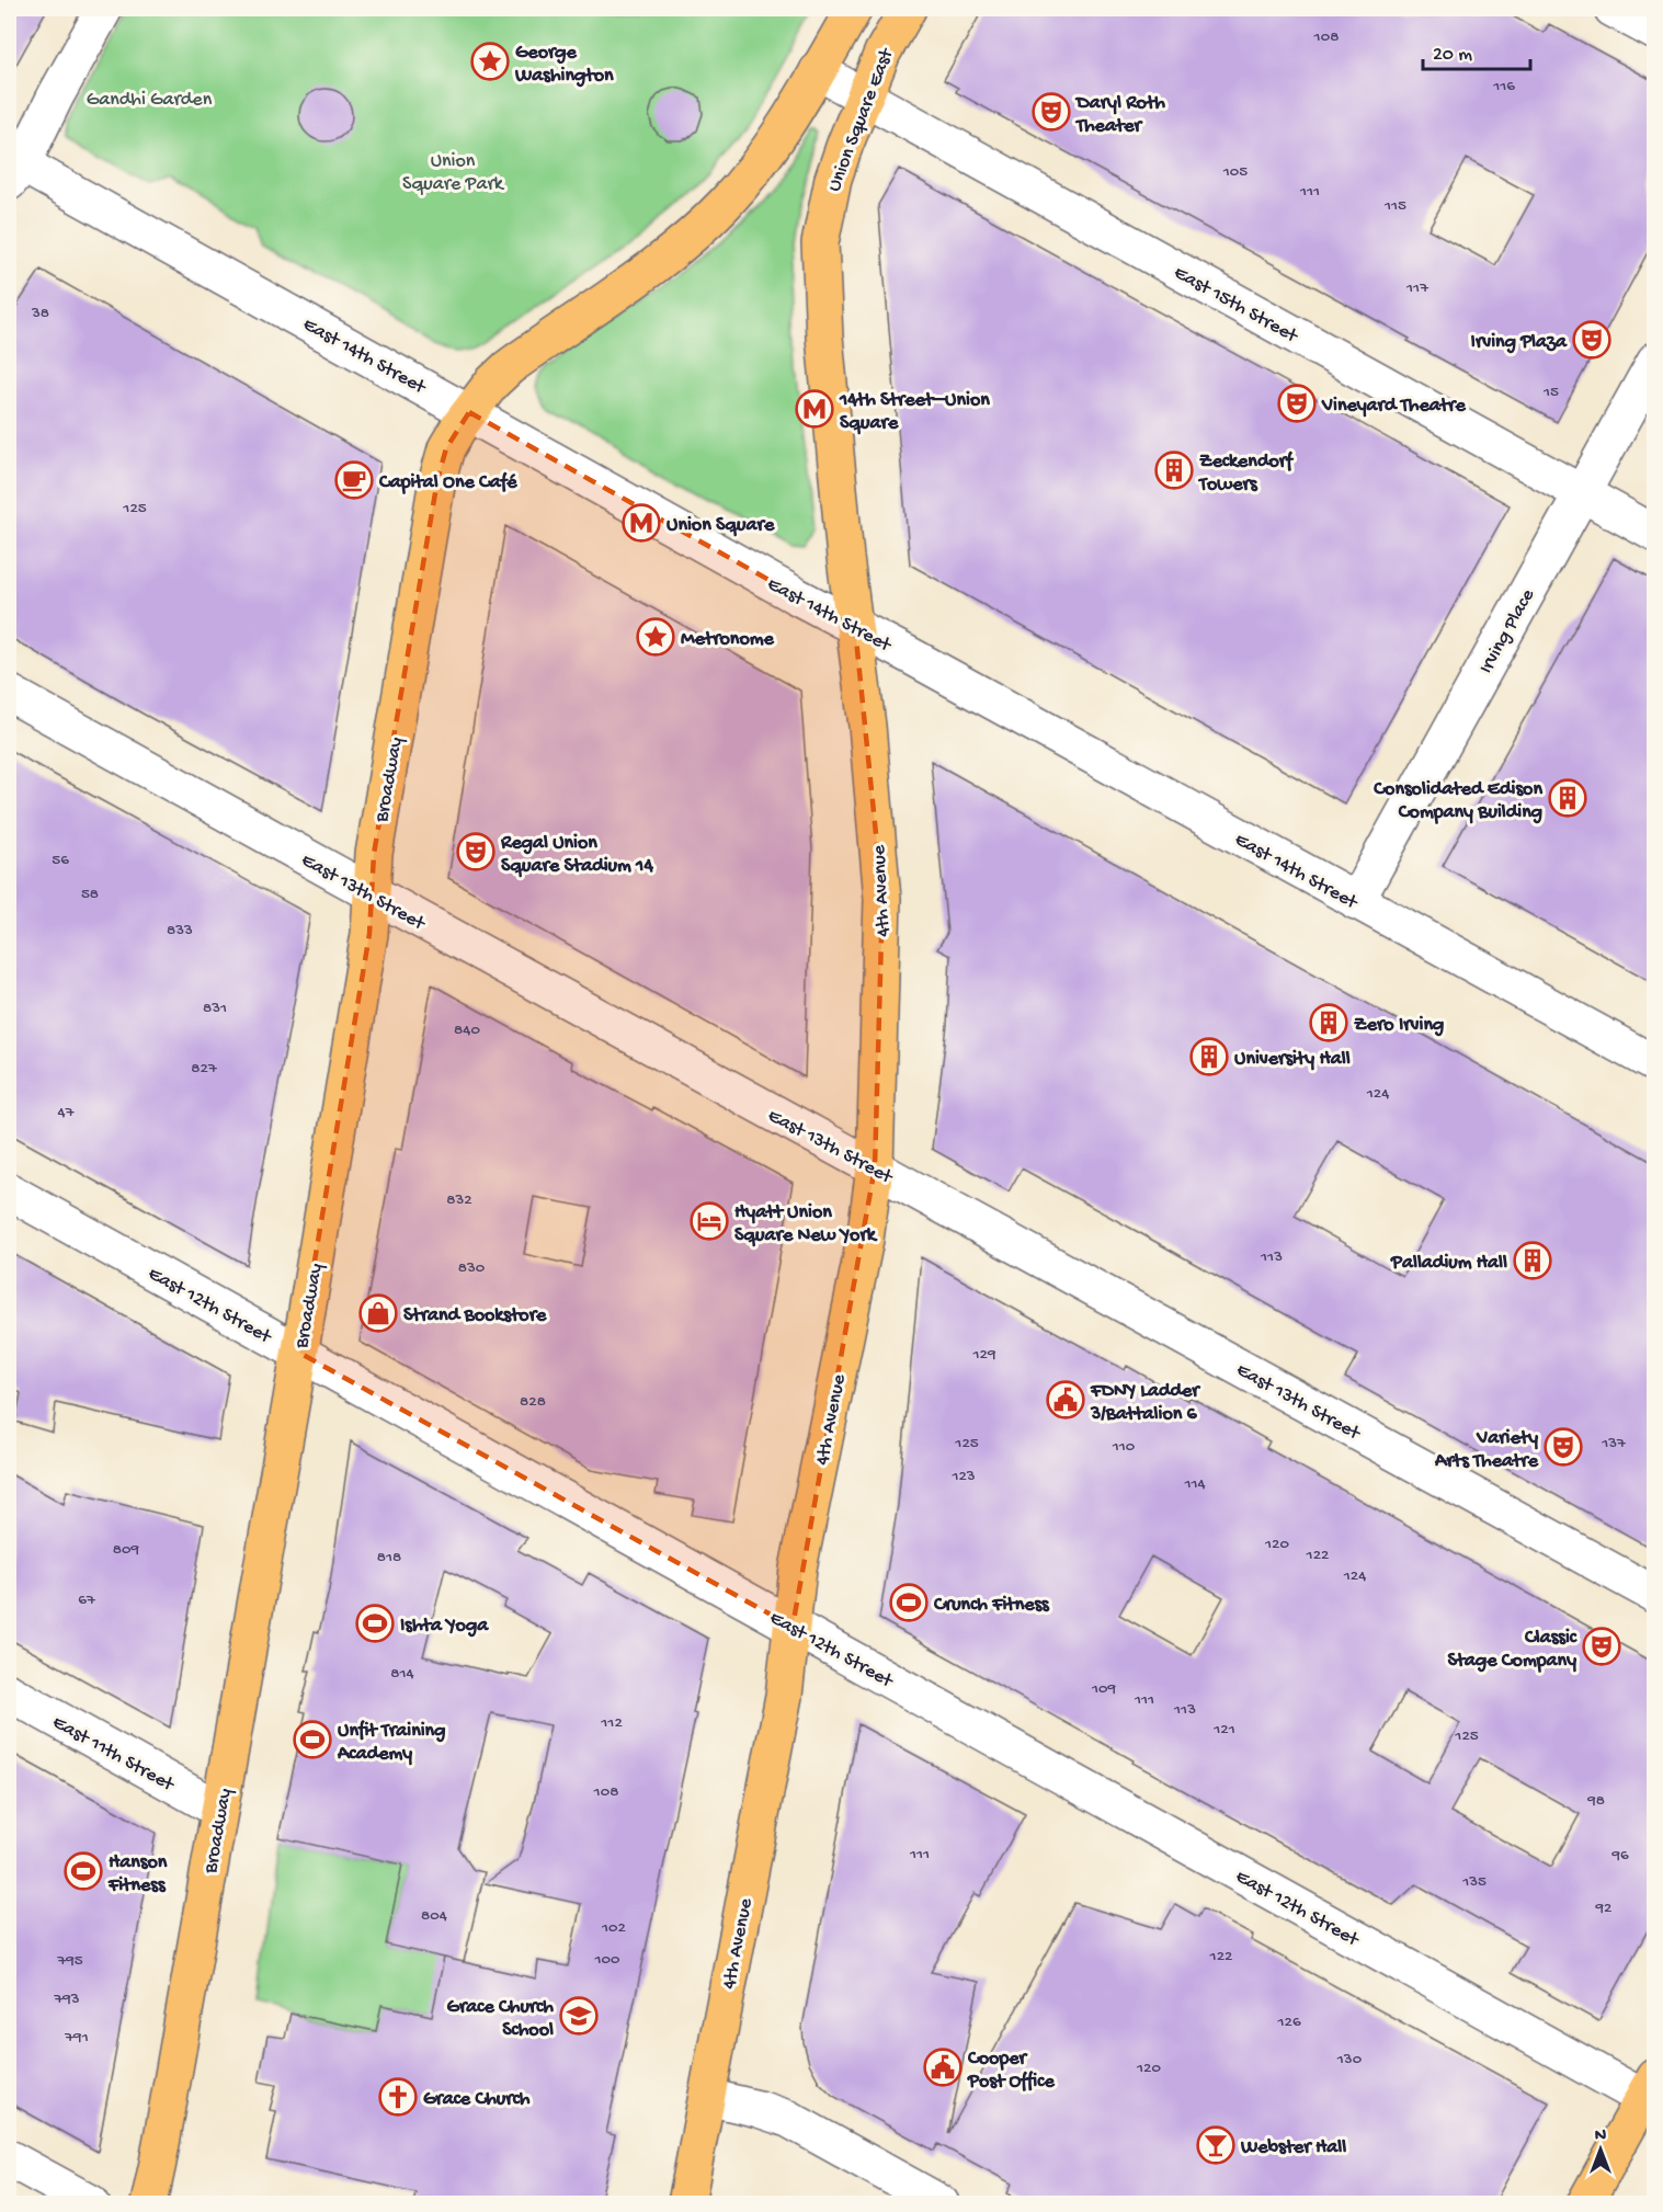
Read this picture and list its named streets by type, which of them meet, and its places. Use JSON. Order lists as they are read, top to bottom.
{
  "streets": {
    "main road": ["Union Square East", "Broadway", "4th Avenue"],
    "street": [
      "East 15th Street",
      "East 14th Street",
      "Irving Place",
      "East 13th Street",
      "East 12th Street",
      "East 11th Street"
    ]
  },
  "crossings": [
    ["Union Square East", "East 15th Street"],
    ["Union Square East", "East 14th Street"],
    ["Union Square East", "4th Avenue"],
    ["East 15th Street", "Irving Place"],
    ["East 14th Street", "Irving Place"],
    ["East 14th Street", "Broadway"],
    ["East 14th Street", "4th Avenue"],
    ["Broadway", "East 13th Street"],
    ["Broadway", "East 12th Street"],
    ["Broadway", "East 11th Street"],
    ["East 13th Street", "4th Avenue"],
    ["4th Avenue", "East 12th Street"]
  ],
  "parks": ["Gandhi Garden", "Union Square Park"],
  "places": {
    "place": ["George Washington", "Metronome"],
    "theatre": [
      "Daryl Roth Theater",
      "Irving Plaza",
      "Vineyard Theatre",
      "Regal Union Square Stadium 14",
      "Variety Arts Theatre",
      "Classic Stage Company"
    ],
    "metro station": ["14th Street–Union Square", "Union Square"],
    "building": [
      "Zeckendorf Towers",
      "Consolidated Edison Company Building",
      "Zero Irving",
      "University Hall",
      "Palladium Hall"
    ],
    "cafe": ["Capital One Café"],
    "hotel": ["Hyatt Union Square New York"],
    "shop": ["Strand Bookstore"],
    "public building": ["FDNY Ladder 3/Battalion 6", "Cooper Post Office"],
    "sports": [
      "Crunch Fitness",
      "Ishta Yoga",
      "Unfit Training Academy",
      "Hanson Fitness"
    ],
    "school or university": ["Grace Church School"],
    "church": ["Grace Church"],
    "bar": ["Webster Hall"]
  },
  "house_numbers": [
    "108",
    "116",
    "105",
    "111",
    "115",
    "117",
    "38",
    "15",
    "125",
    "56",
    "58",
    "833",
    "831",
    "840",
    "827",
    "124",
    "47",
    "832",
    "113",
    "830",
    "129",
    "828",
    "125",
    "137",
    "110",
    "123",
    "114",
    "120",
    "809",
    "122",
    "818",
    "124",
    "67",
    "814",
    "109",
    "111",
    "113",
    "112",
    "121",
    "125",
    "108",
    "98",
    "111",
    "96",
    "135",
    "92",
    "804",
    "102",
    "122",
    "100",
    "795",
    "793",
    "126",
    "791",
    "130",
    "120"
  ],
  "scale_bar": "20 m",
  "north": "top"
}
